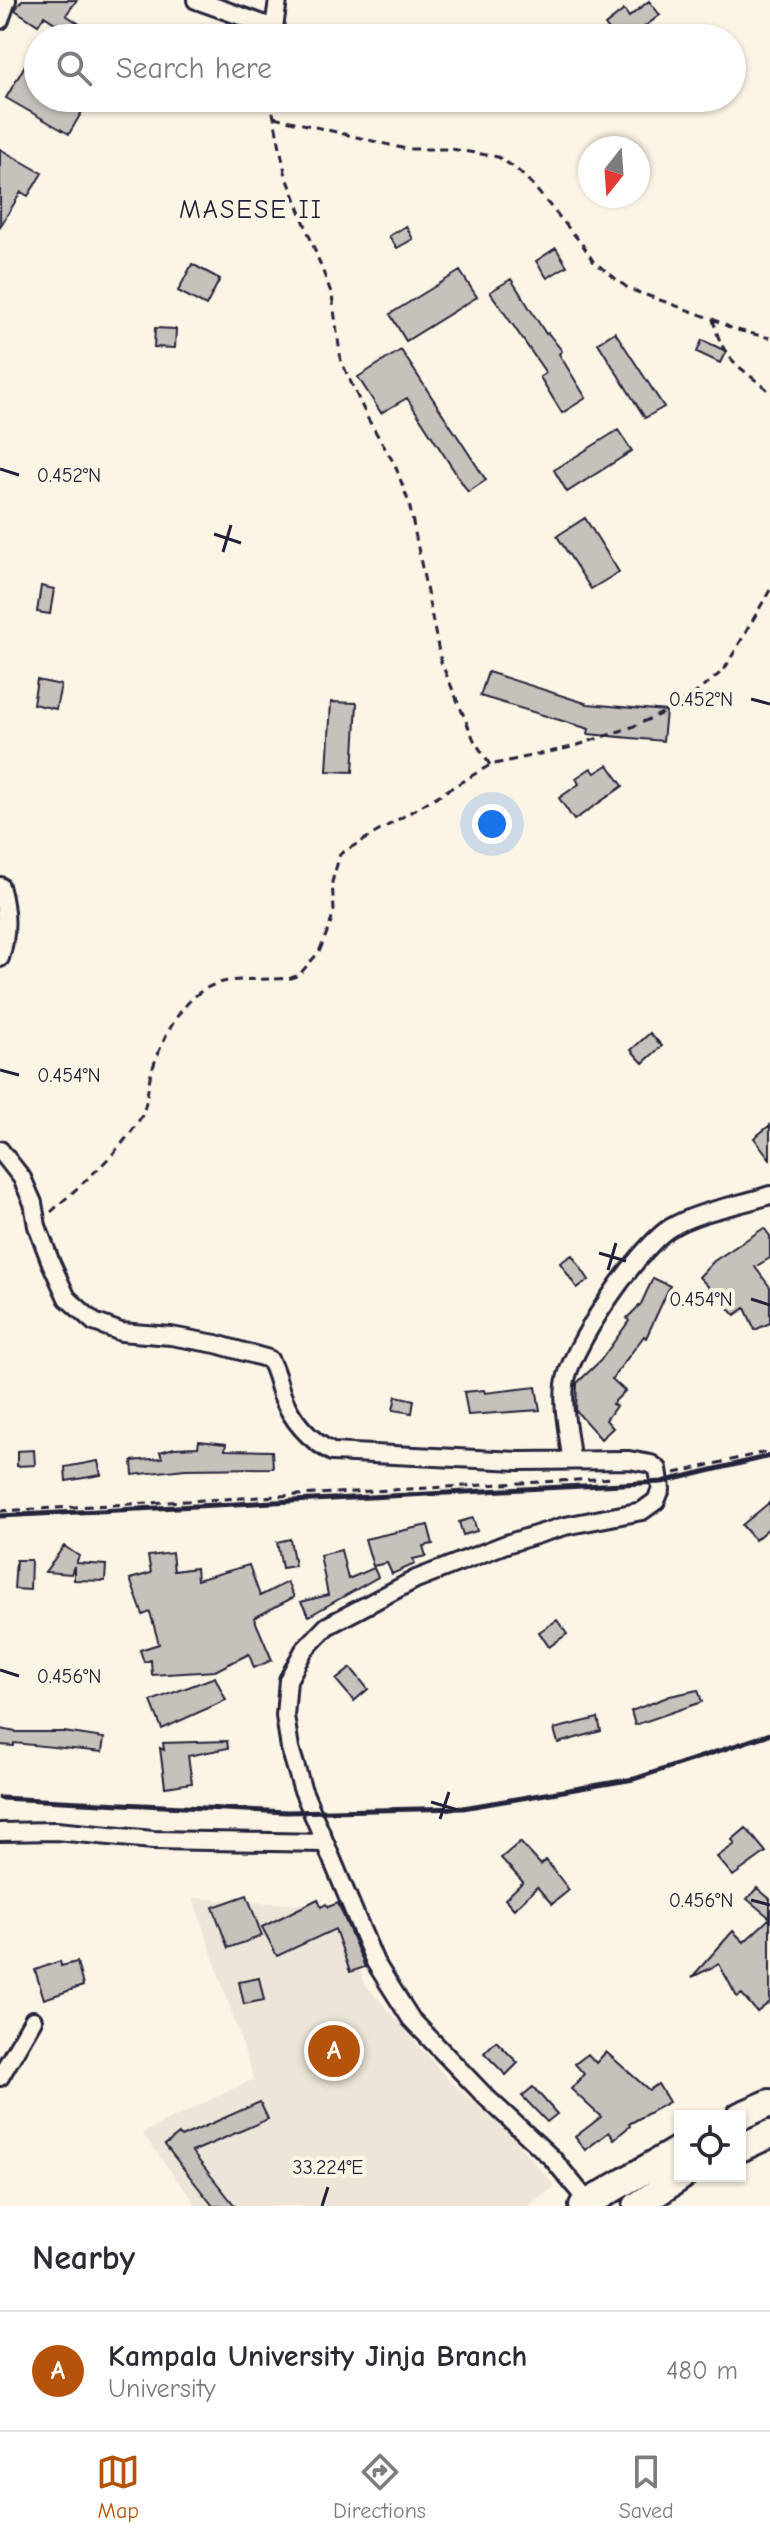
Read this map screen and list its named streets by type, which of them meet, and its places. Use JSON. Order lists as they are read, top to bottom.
{
  "districts": ["MASESE II"],
  "north": "bottom",
  "page": {
    "search": "Search here",
    "pins": "A",
    "heading": "Nearby",
    "list": [
      {
        "mark": "A",
        "name": "Kampala University Jinja Branch",
        "note": "University",
        "value": "480 m"
      }
    ],
    "nav": ["Map", "Directions", "Saved"]
  },
  "coordinates": [
    "0.452°N",
    "0.454°N",
    "0.456°N",
    "33.224°E"
  ]
}
